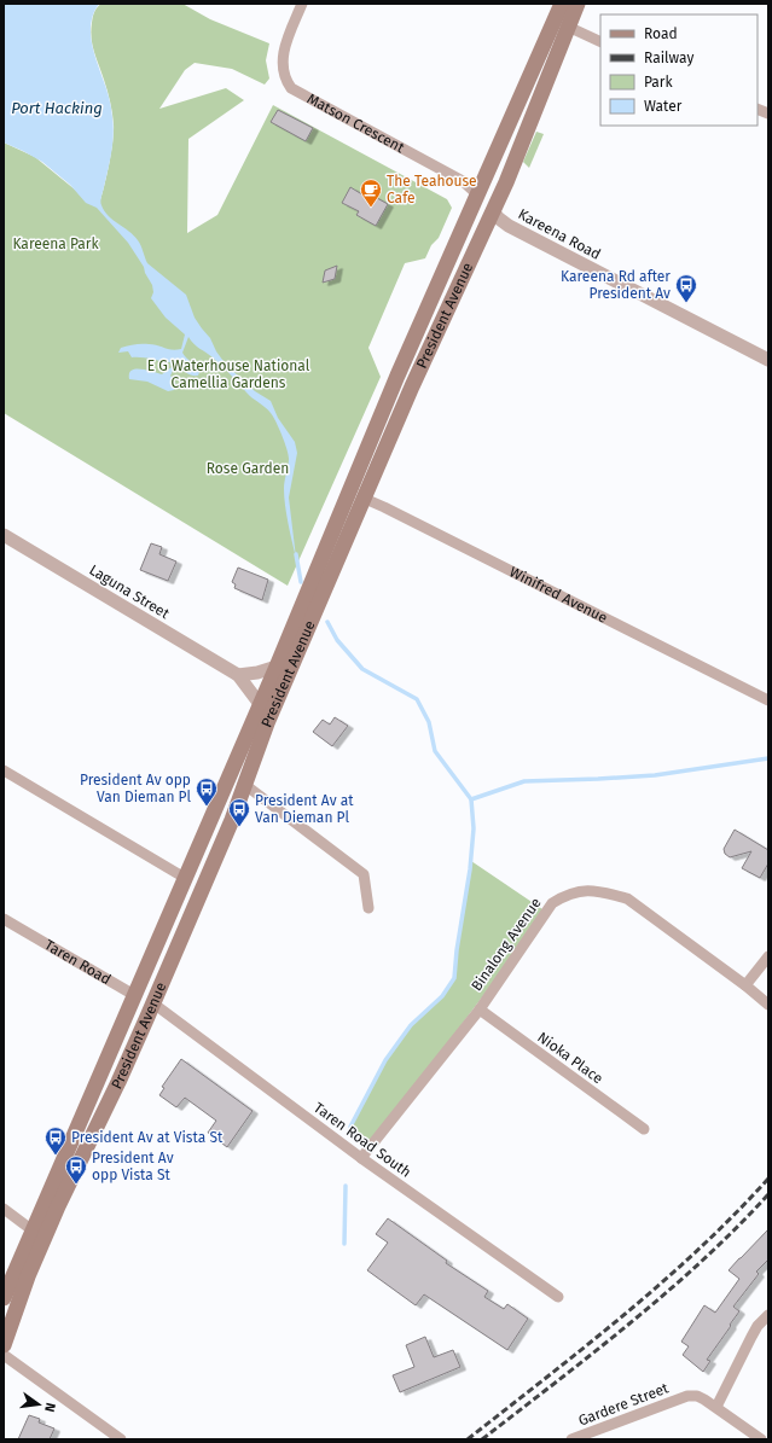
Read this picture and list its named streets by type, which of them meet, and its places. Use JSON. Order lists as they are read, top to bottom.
{
  "streets": {
    "main road": [
      "Matson Crescent",
      "President Avenue",
      "Winifred Avenue",
      "Taren Road"
    ],
    "street": [
      "Kareena Road",
      "Laguna Street",
      "Binalong Avenue",
      "Nioka Place",
      "Taren Road South",
      "Gardere Street"
    ]
  },
  "crossings": [
    ["Matson Crescent", "Kareena Road"],
    ["Matson Crescent", "President Avenue"],
    ["Kareena Road", "President Avenue"],
    ["President Avenue", "Laguna Street"],
    ["President Avenue", "Winifred Avenue"],
    ["President Avenue", "Taren Road"],
    ["President Avenue", "Taren Road South"],
    ["Binalong Avenue", "Nioka Place"],
    ["Binalong Avenue", "Taren Road South"],
    ["Taren Road", "Taren Road South"]
  ],
  "water": ["Port Hacking"],
  "parks": ["Kareena Park", "E G Waterhouse National Camellia Gardens", "Rose Garden"],
  "places": {
    "cafe": ["The Teahouse Cafe"],
    "bus stop": [
      "Kareena Rd after President Av",
      "President Av opp Van Dieman Pl",
      "President Av at Van Dieman Pl",
      "President Av at Vista St",
      "President Av opp Vista St"
    ]
  },
  "legend": [
    "Road",
    "Railway",
    "Park",
    "Water"
  ],
  "north": "right"
}
